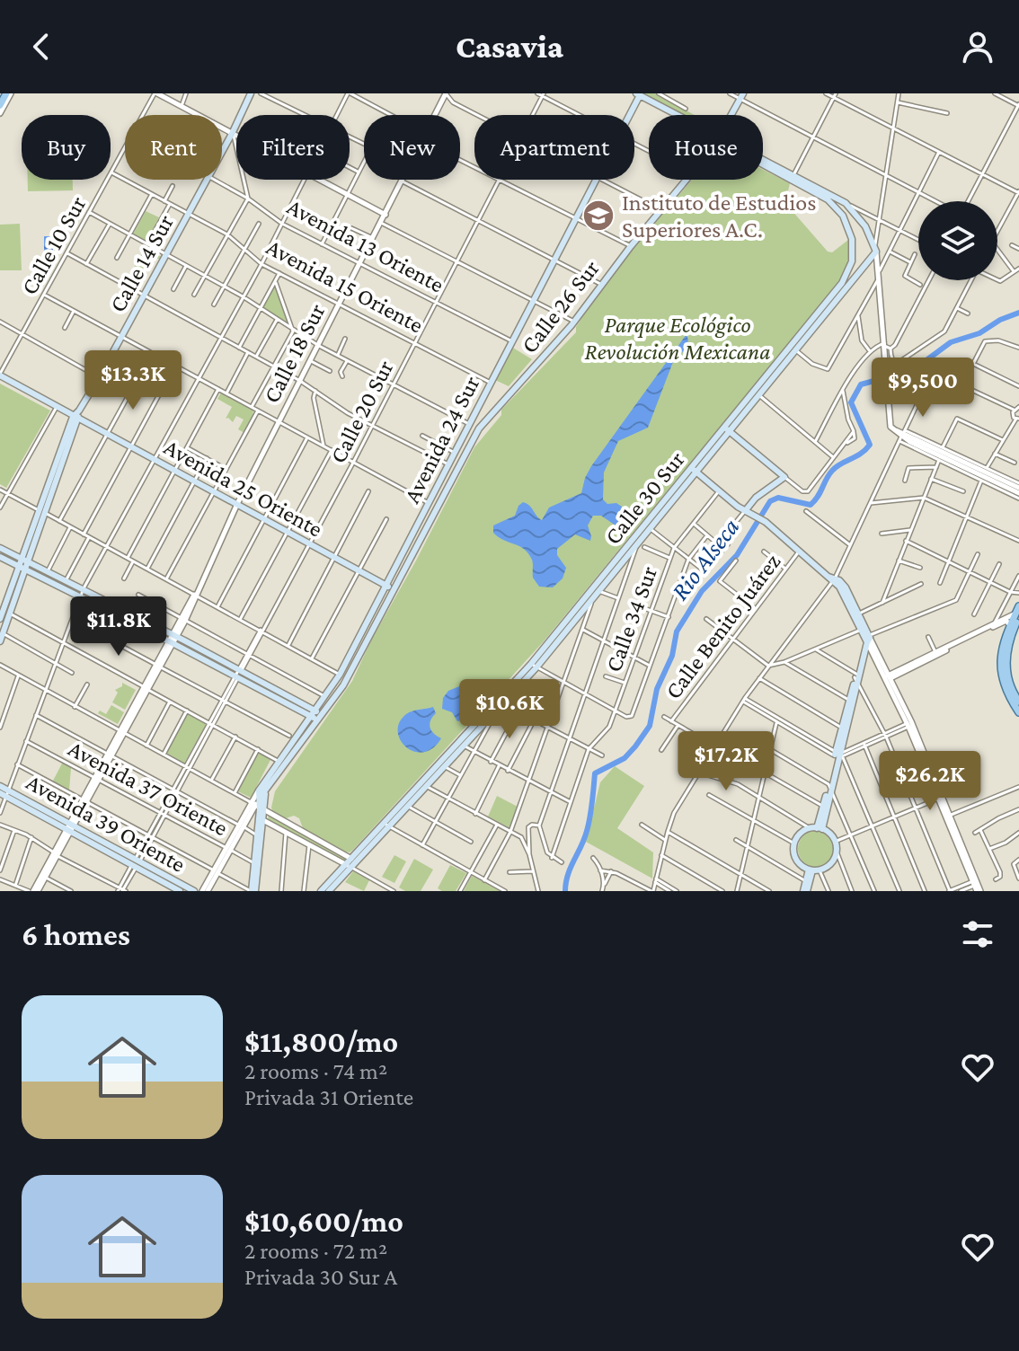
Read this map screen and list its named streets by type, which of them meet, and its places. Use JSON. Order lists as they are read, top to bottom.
{
  "streets": {
    "main road": [
      "Calle 14 Sur",
      "Calle 26 Sur",
      "Avenida 24 Sur",
      "Avenida 25 Oriente",
      "Calle 30 Sur",
      "Avenida 39 Oriente"
    ],
    "street": [
      "Calle 10 Sur",
      "Avenida 13 Oriente",
      "Avenida 15 Oriente",
      "Calle 18 Sur",
      "Calle 20 Sur",
      "Calle 34 Sur",
      "Calle Benito Juárez",
      "Avenida 37 Oriente"
    ]
  },
  "crossings": [
    ["Calle 10 Sur", "Avenida 15 Oriente"],
    ["Calle 10 Sur", "Avenida 25 Oriente"],
    ["Avenida 13 Oriente", "Calle 18 Sur"],
    ["Avenida 13 Oriente", "Calle 20 Sur"],
    ["Avenida 13 Oriente", "Avenida 24 Sur"],
    ["Calle 14 Sur", "Avenida 15 Oriente"],
    ["Calle 14 Sur", "Avenida 25 Oriente"],
    ["Avenida 15 Oriente", "Calle 18 Sur"],
    ["Avenida 15 Oriente", "Calle 20 Sur"],
    ["Avenida 15 Oriente", "Avenida 24 Sur"],
    ["Calle 26 Sur", "Avenida 24 Sur"],
    ["Calle 18 Sur", "Avenida 25 Oriente"],
    ["Calle 18 Sur", "Avenida 37 Oriente"],
    ["Calle 18 Sur", "Avenida 39 Oriente"],
    ["Calle 20 Sur", "Avenida 25 Oriente"],
    ["Calle 20 Sur", "Avenida 37 Oriente"],
    ["Calle 20 Sur", "Avenida 39 Oriente"],
    ["Avenida 24 Sur", "Avenida 25 Oriente"]
  ],
  "water": ["Rio Alseca"],
  "parks": ["Parque Ecológico Revolución Mexicana"],
  "places": {
    "school or university": ["Instituto de Estudios Superiores A.C."]
  },
  "page": {
    "header": "Casavia",
    "chip": [
      "Buy",
      "Rent",
      "Filters",
      "New",
      "Apartment",
      "House"
    ],
    "price": [
      "$13.3K",
      "$9,500",
      "$11.8K",
      "$10.6K",
      "$17.2K",
      "$26.2K"
    ],
    "heading": "6 homes",
    "list": [
      {
        "name": "$11,800/mo",
        "note": "2 rooms · 74 m² · Privada 31 Oriente"
      },
      {
        "name": "$10,600/mo",
        "note": "2 rooms · 72 m² · Privada 30 Sur A"
      }
    ]
  }
}
